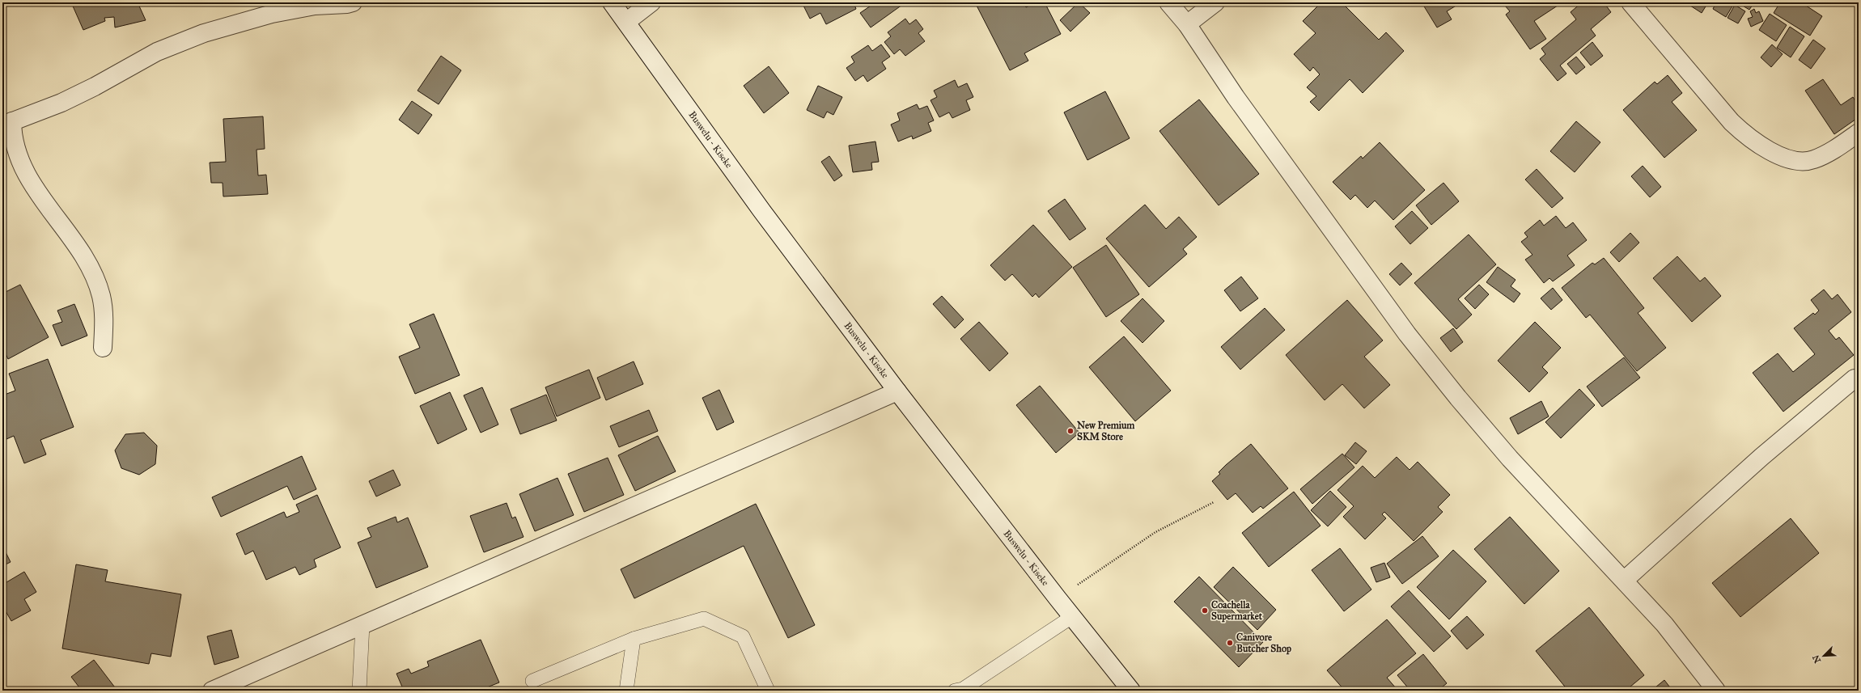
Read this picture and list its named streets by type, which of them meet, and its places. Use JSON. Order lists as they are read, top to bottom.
{
  "streets": {
    "street": ["Buswelu - Kiseke"]
  },
  "places": ["New Premium SKM Store", "Coachella Supermarket", "Canivore Butcher Shop"],
  "north": "bottom left"
}
